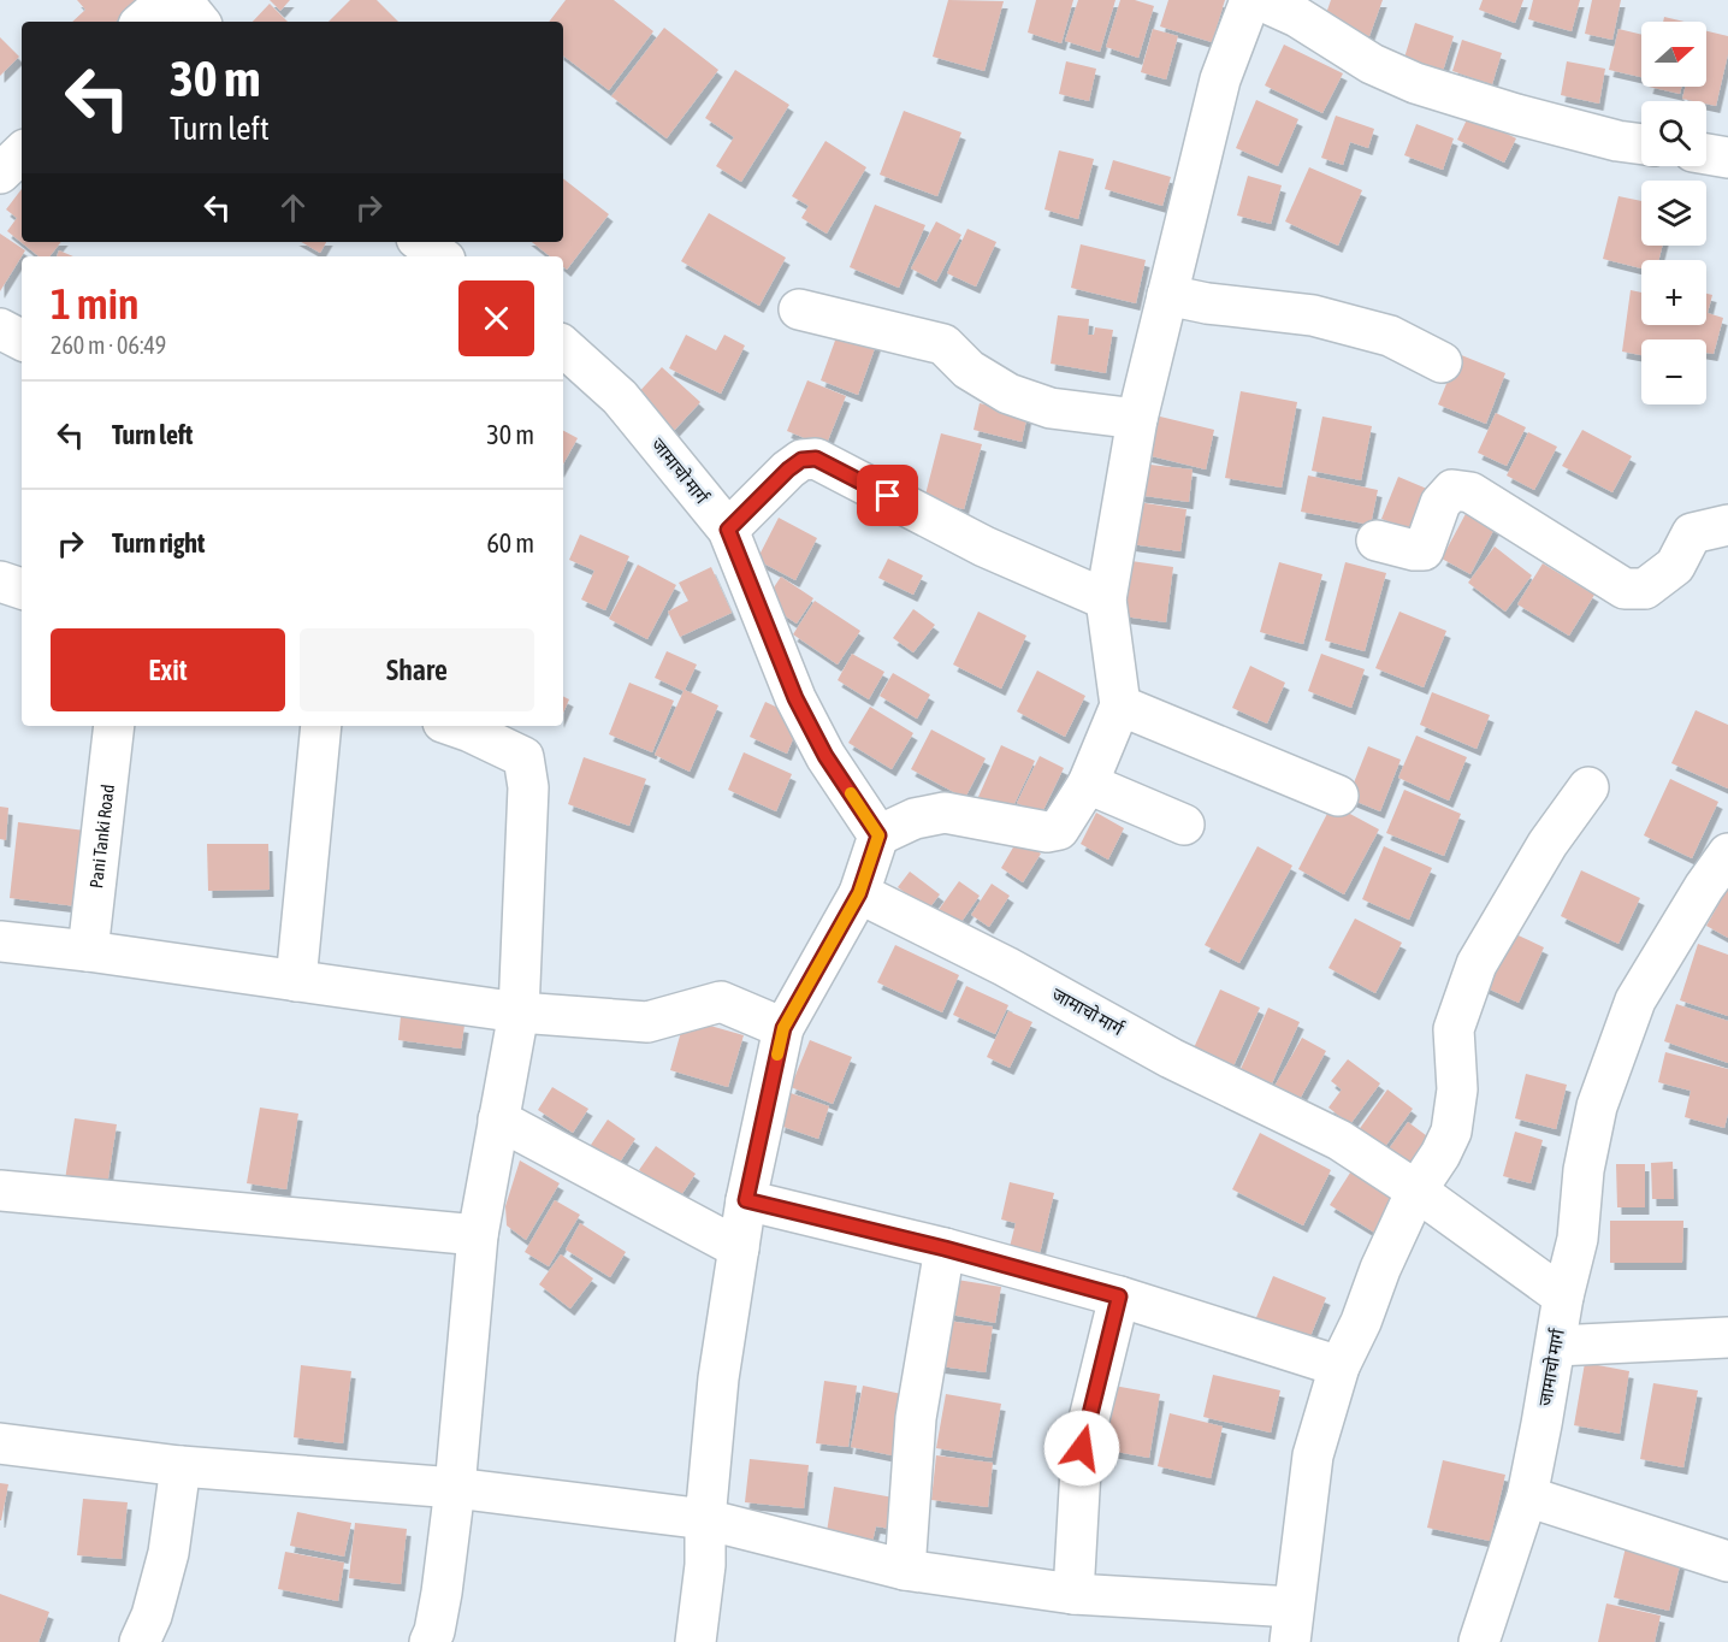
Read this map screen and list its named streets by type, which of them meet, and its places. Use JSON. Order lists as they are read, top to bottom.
{
  "streets": {
    "street": ["जामाचो मार्ग", "Pani Tanki Road"]
  },
  "north": "right",
  "page": {
    "map_buttons": ["+", "−"],
    "turn": ["30 m", "Turn left"],
    "heading": ["1 min", "260 m · 06:49"],
    "list": [
      {
        "name": "Turn left",
        "value": "30 m"
      },
      {
        "name": "Turn right",
        "value": "60 m"
      }
    ],
    "buttons": ["Exit", "Share"]
  }
}
